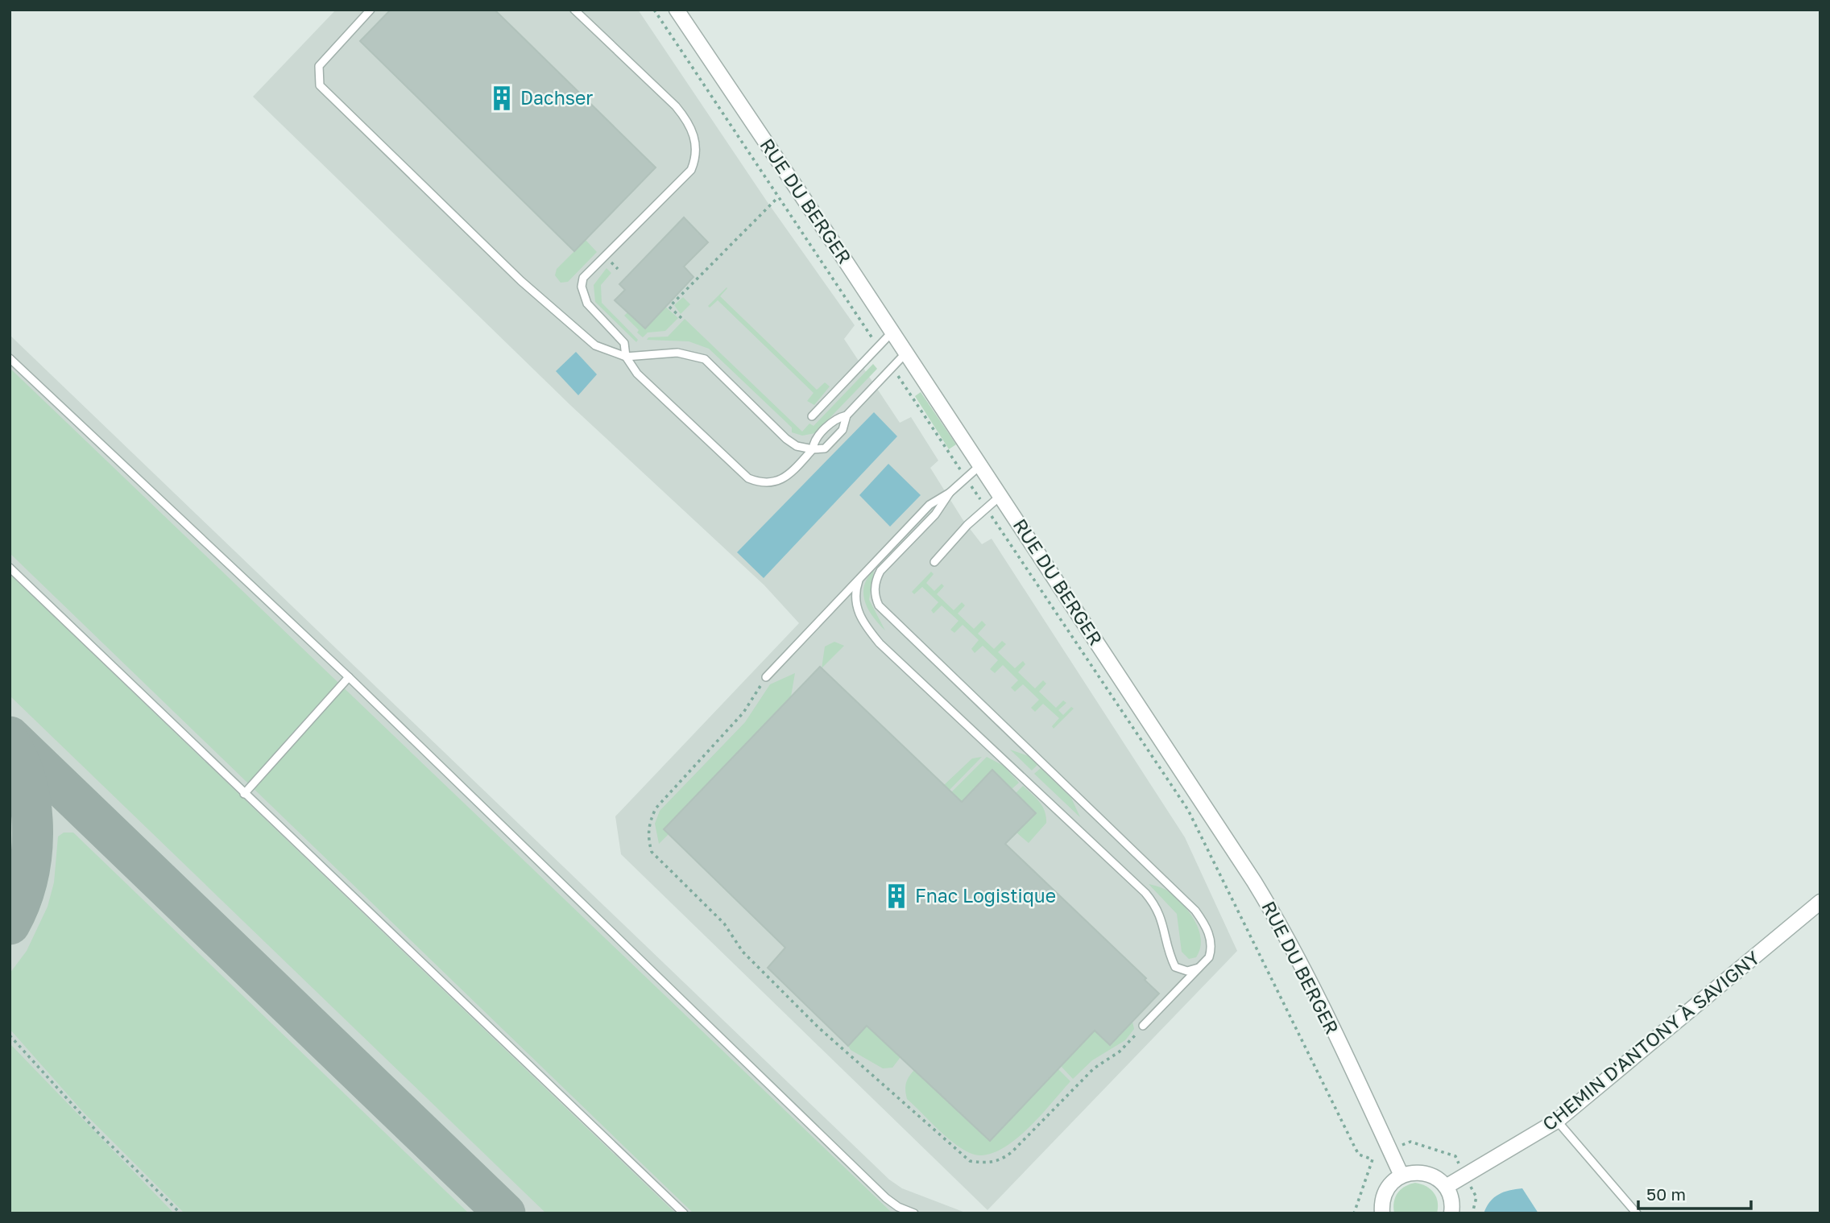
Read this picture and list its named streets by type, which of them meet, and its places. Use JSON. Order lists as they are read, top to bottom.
{
  "streets": {
    "street": ["RUE DU BERGER", "CHEMIN D'ANTONY À SAVIGNY"]
  },
  "places": {
    "building": ["Dachser", "Fnac Logistique"]
  },
  "scale_bar": "50 m"
}
